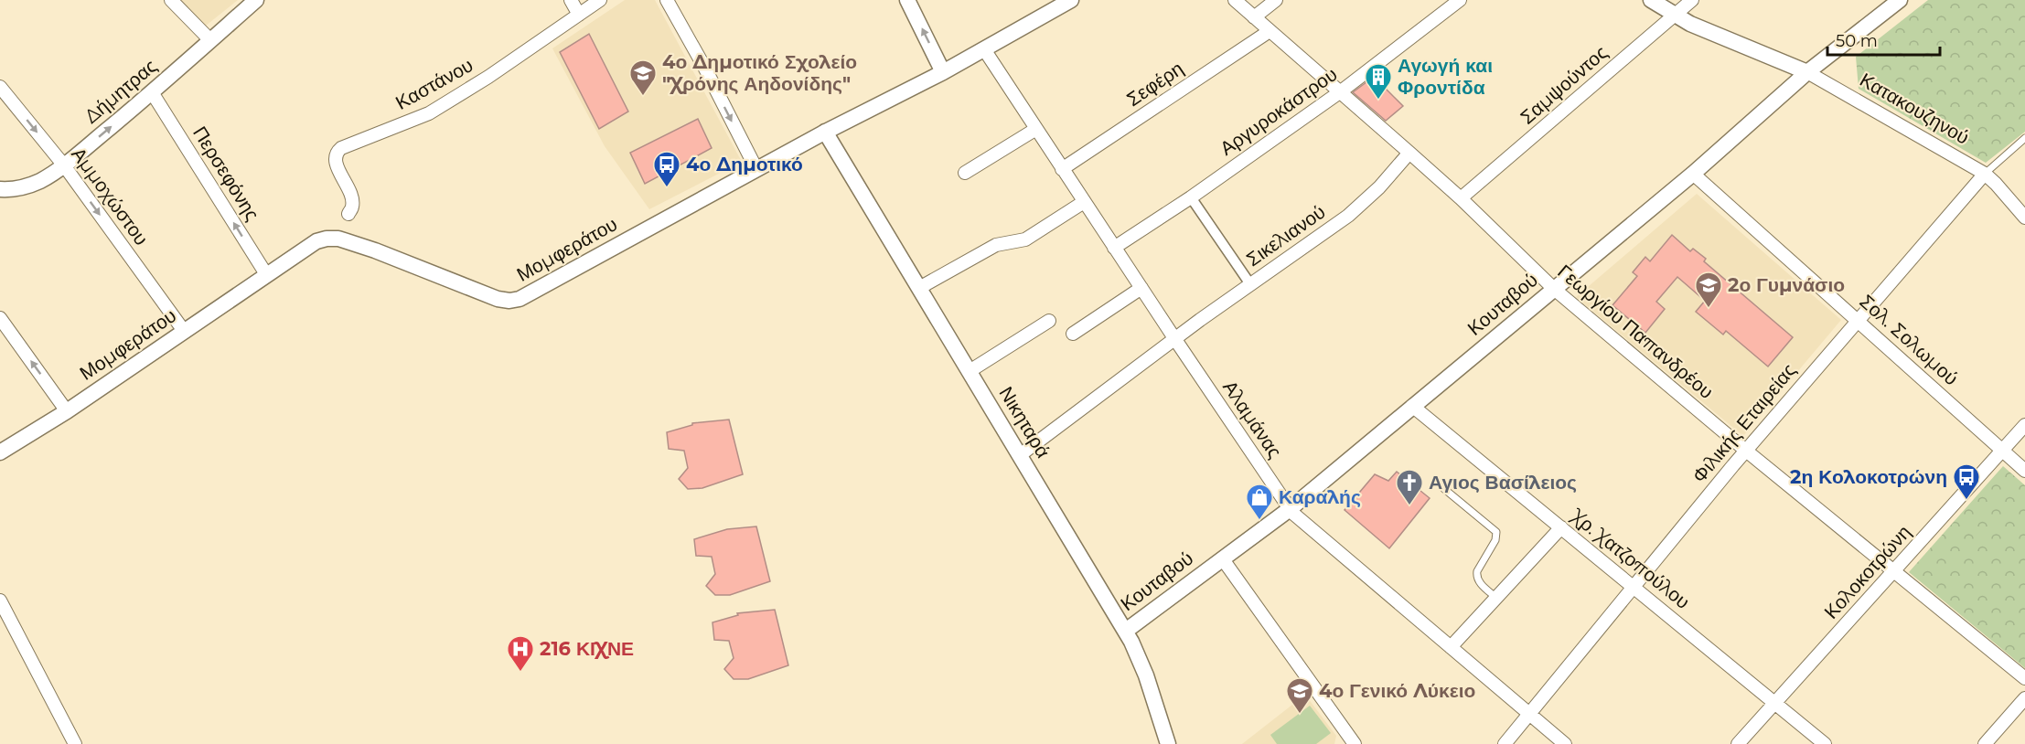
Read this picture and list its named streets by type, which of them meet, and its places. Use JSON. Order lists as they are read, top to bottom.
{
  "streets": {
    "street": [
      "Καστάνου",
      "Σεφέρη",
      "Σαμψούντος",
      "Δήμητρας",
      "Κατακουζηνού",
      "Αργυροκάστρου",
      "Περσεφόνης",
      "Αμμοχώστου",
      "Σικελιανού",
      "Μομφεράτου",
      "Κουταβού",
      "Γεωργίου Παπανδρέου",
      "Σολ. Σολωμού",
      "Αλαμάνας",
      "Νικηταρά",
      "Φιλικής Εταιρείας",
      "Χρ. Χατζοπούλου",
      "Κολοκοτρώνη"
    ]
  },
  "crossings": [
    ["Σεφέρη", "Γεωργίου Παπανδρέου"],
    ["Σεφέρη", "Αλαμάνας"],
    ["Σαμψούντος", "Κατακουζηνού"],
    ["Σαμψούντος", "Γεωργίου Παπανδρέου"],
    ["Δήμητρας", "Περσεφόνης"],
    ["Δήμητρας", "Αμμοχώστου"],
    ["Κατακουζηνού", "Κουταβού"],
    ["Κατακουζηνού", "Φιλικής Εταιρείας"],
    ["Αργυροκάστρου", "Γεωργίου Παπανδρέου"],
    ["Αργυροκάστρου", "Αλαμάνας"],
    ["Περσεφόνης", "Μομφεράτου"],
    ["Αμμοχώστου", "Μομφεράτου"],
    ["Σικελιανού", "Γεωργίου Παπανδρέου"],
    ["Σικελιανού", "Αλαμάνας"],
    ["Σικελιανού", "Νικηταρά"],
    ["Μομφεράτου", "Αλαμάνας"],
    ["Μομφεράτου", "Νικηταρά"],
    ["Κουταβού", "Γεωργίου Παπανδρέου"],
    ["Κουταβού", "Σολ. Σολωμού"],
    ["Κουταβού", "Αλαμάνας"],
    ["Κουταβού", "Νικηταρά"],
    ["Κουταβού", "Χρ. Χατζοπούλου"],
    ["Γεωργίου Παπανδρέου", "Φιλικής Εταιρείας"],
    ["Γεωργίου Παπανδρέου", "Κολοκοτρώνη"],
    ["Σολ. Σολωμού", "Φιλικής Εταιρείας"],
    ["Σολ. Σολωμού", "Κολοκοτρώνη"],
    ["Αλαμάνας", "Φιλικής Εταιρείας"],
    ["Φιλικής Εταιρείας", "Χρ. Χατζοπούλου"],
    ["Χρ. Χατζοπούλου", "Κολοκοτρώνη"]
  ],
  "one_way": ["Δήμητρας", "Περσεφόνης", "Αμμοχώστου"],
  "places": {
    "school or university": ["4ο Δημοτικό Σχολείο \"Χρόνης Αηδονίδης\"", "2ο Γυμνάσιο", "4ο Γενικό Λύκειο"],
    "building": ["Αγωγή και Φροντίδα"],
    "bus stop": ["4ο Δημοτικό", "2η Κολοκοτρώνη"],
    "church": ["Αγιος Βασίλειος"],
    "shop": ["Καραλής"],
    "hospital": ["216 ΚΙΧΝΕ"]
  },
  "scale_bar": "50 m"
}
